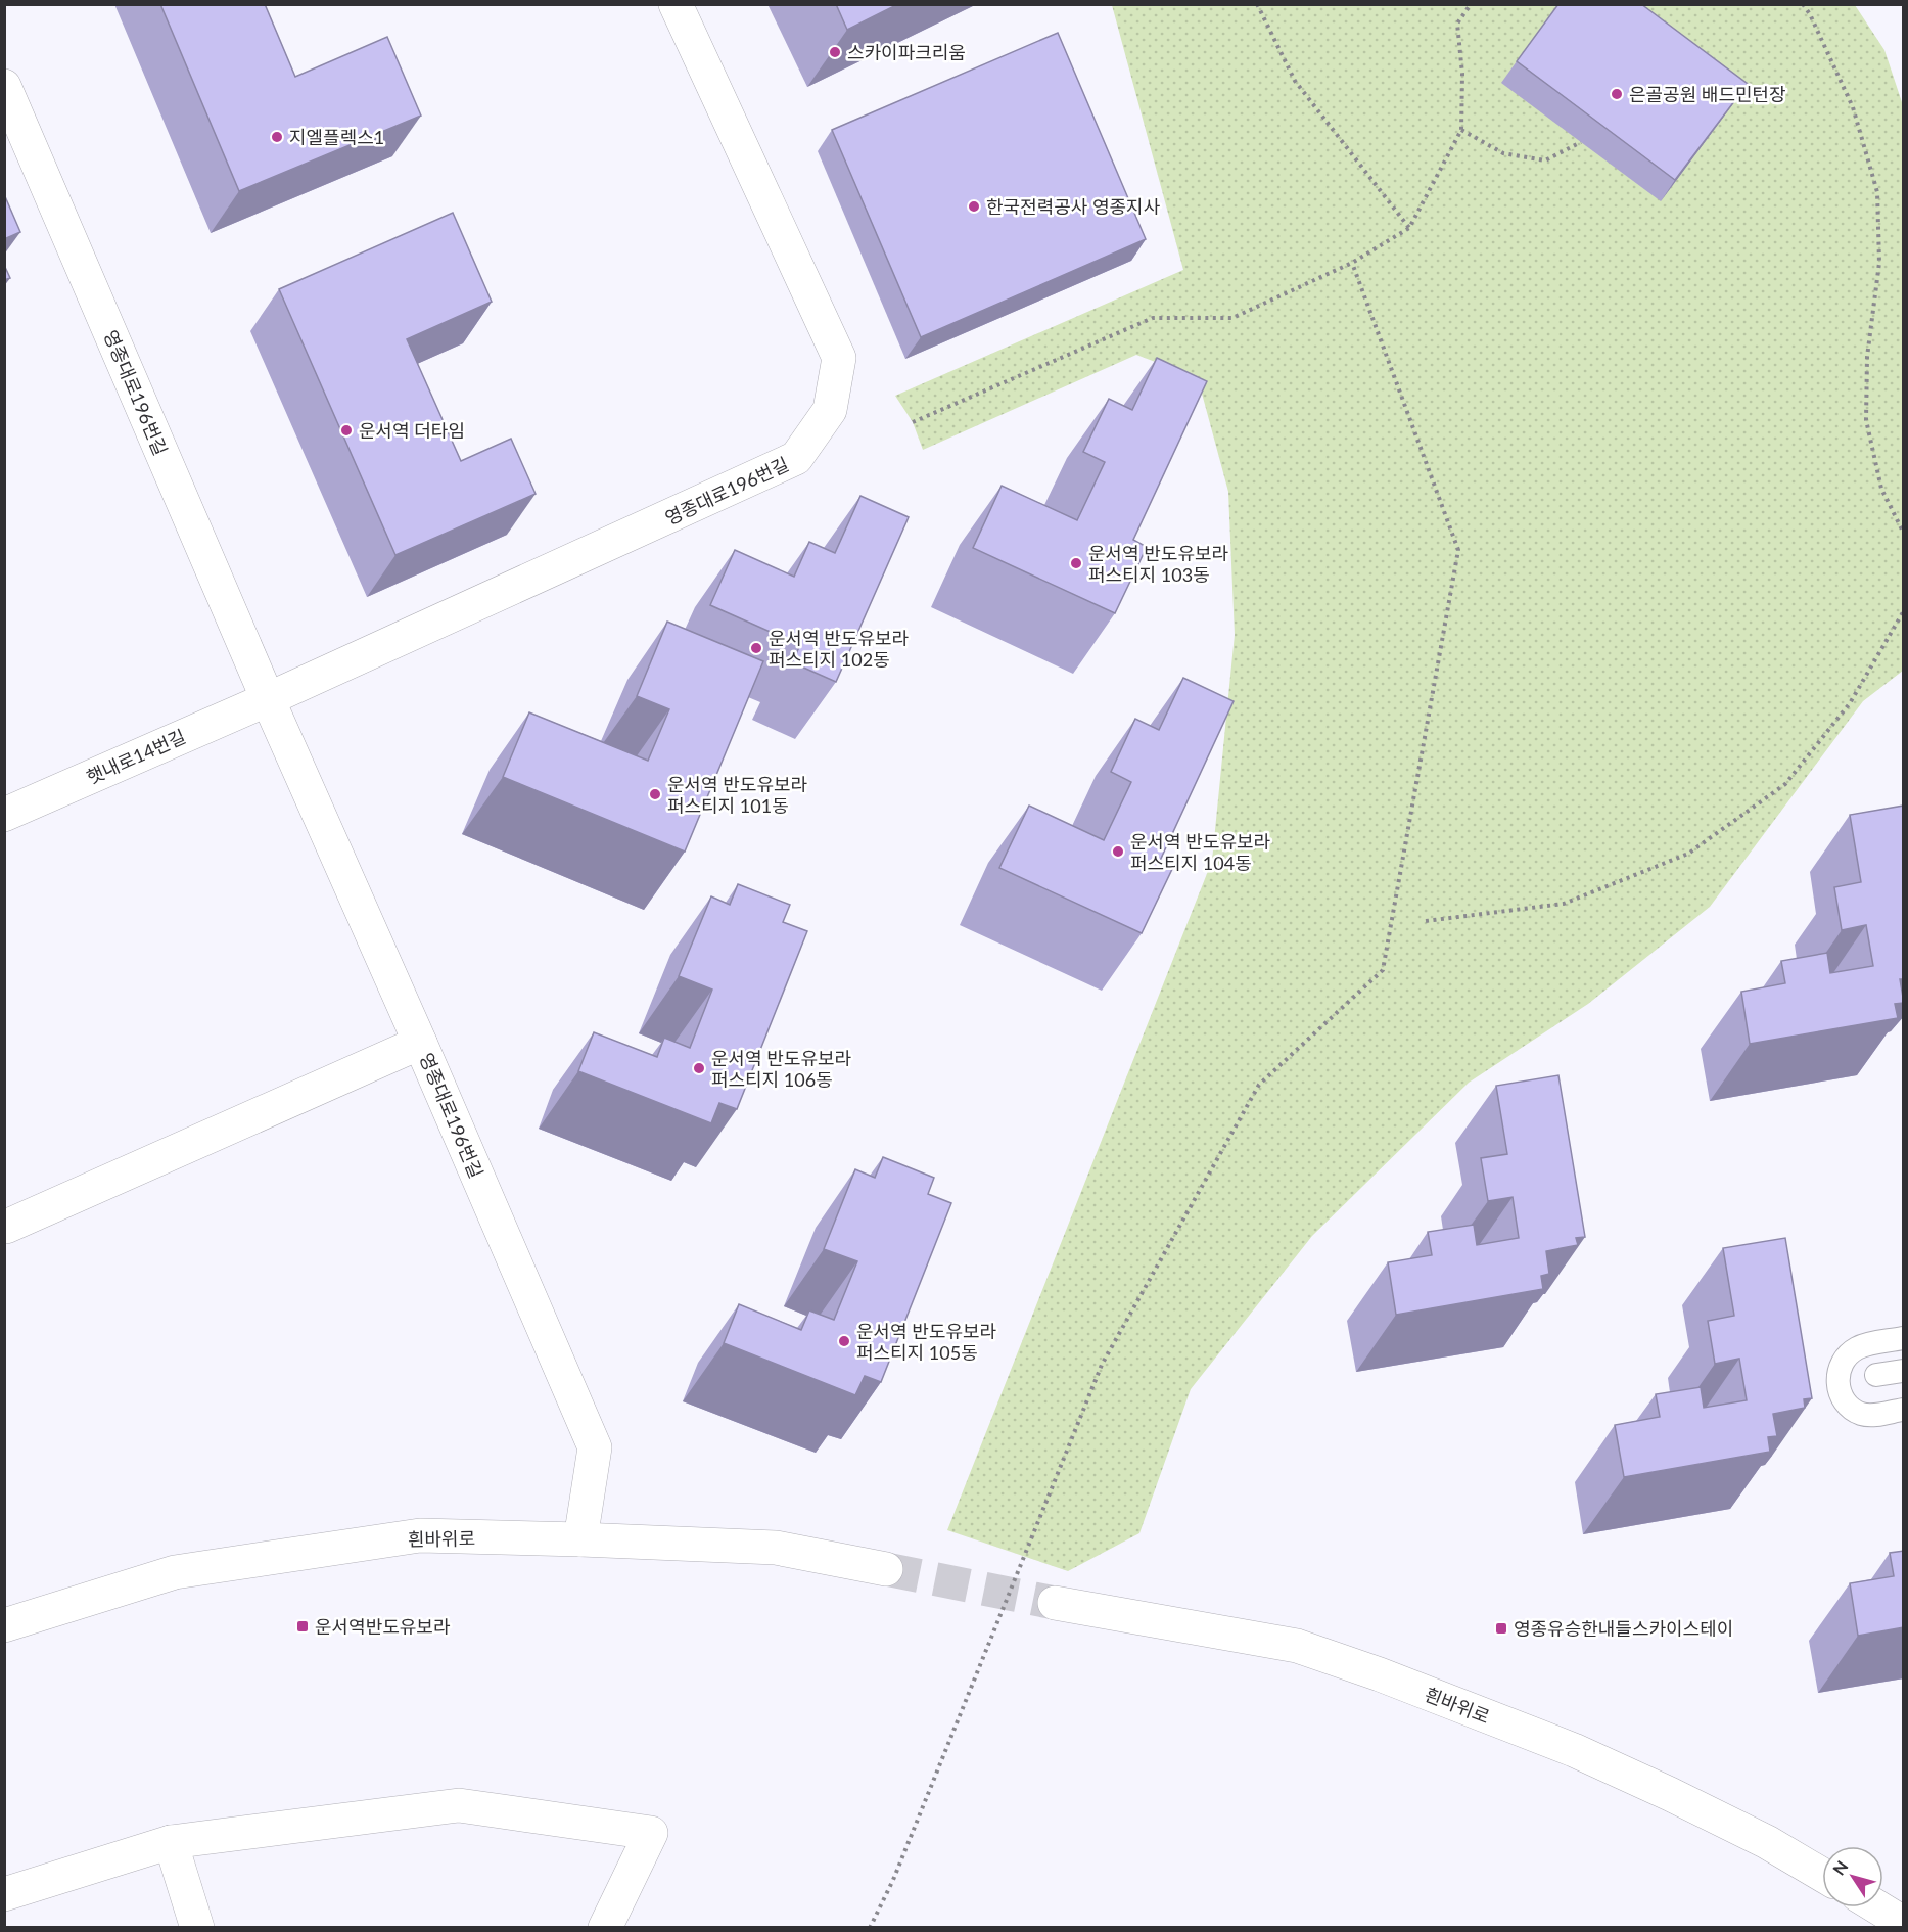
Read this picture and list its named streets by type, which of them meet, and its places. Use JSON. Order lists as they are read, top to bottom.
{
  "streets": {
    "street": ["영종대로196번길", "햇내로14번길", "흰바위로"]
  },
  "crossings": [
    ["영종대로196번길", "햇내로14번길"],
    ["영종대로196번길", "흰바위로"]
  ],
  "places": {
    "other": [
      "스카이파크리움",
      "은골공원 배드민턴장",
      "지엘플렉스1",
      "한국전력공사 영종지사",
      "운서역 더타임",
      "운서역 반도유보라 퍼스티지 103동",
      "운서역 반도유보라 퍼스티지 102동",
      "운서역 반도유보라 퍼스티지 101동",
      "운서역 반도유보라 퍼스티지 104동",
      "운서역 반도유보라 퍼스티지 106동",
      "운서역 반도유보라 퍼스티지 105동"
    ],
    "transit": ["운서역반도유보라", "영종유승한내들스카이스테이"]
  },
  "north": "top left"
}
